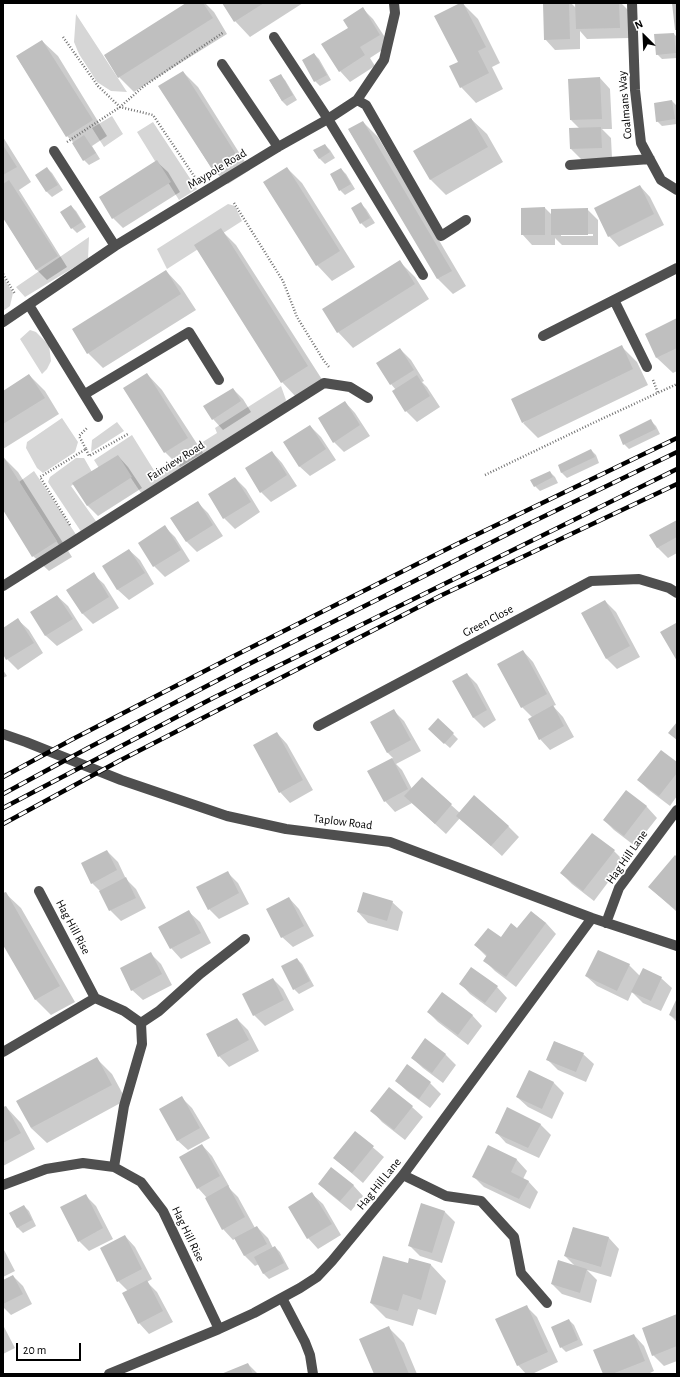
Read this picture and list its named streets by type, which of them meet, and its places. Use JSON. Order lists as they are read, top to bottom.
{
  "streets": {
    "street": [
      "Coalmans Way",
      "Maypole Road",
      "Fairview Road",
      "Green Close",
      "Taplow Road",
      "Hag Hill Lane",
      "Hag Hill Rise"
    ]
  },
  "crossings": [
    ["Taplow Road", "Hag Hill Lane"],
    ["Hag Hill Lane", "Hag Hill Rise"]
  ],
  "scale_bar": "20 m",
  "north": "top left"
}
